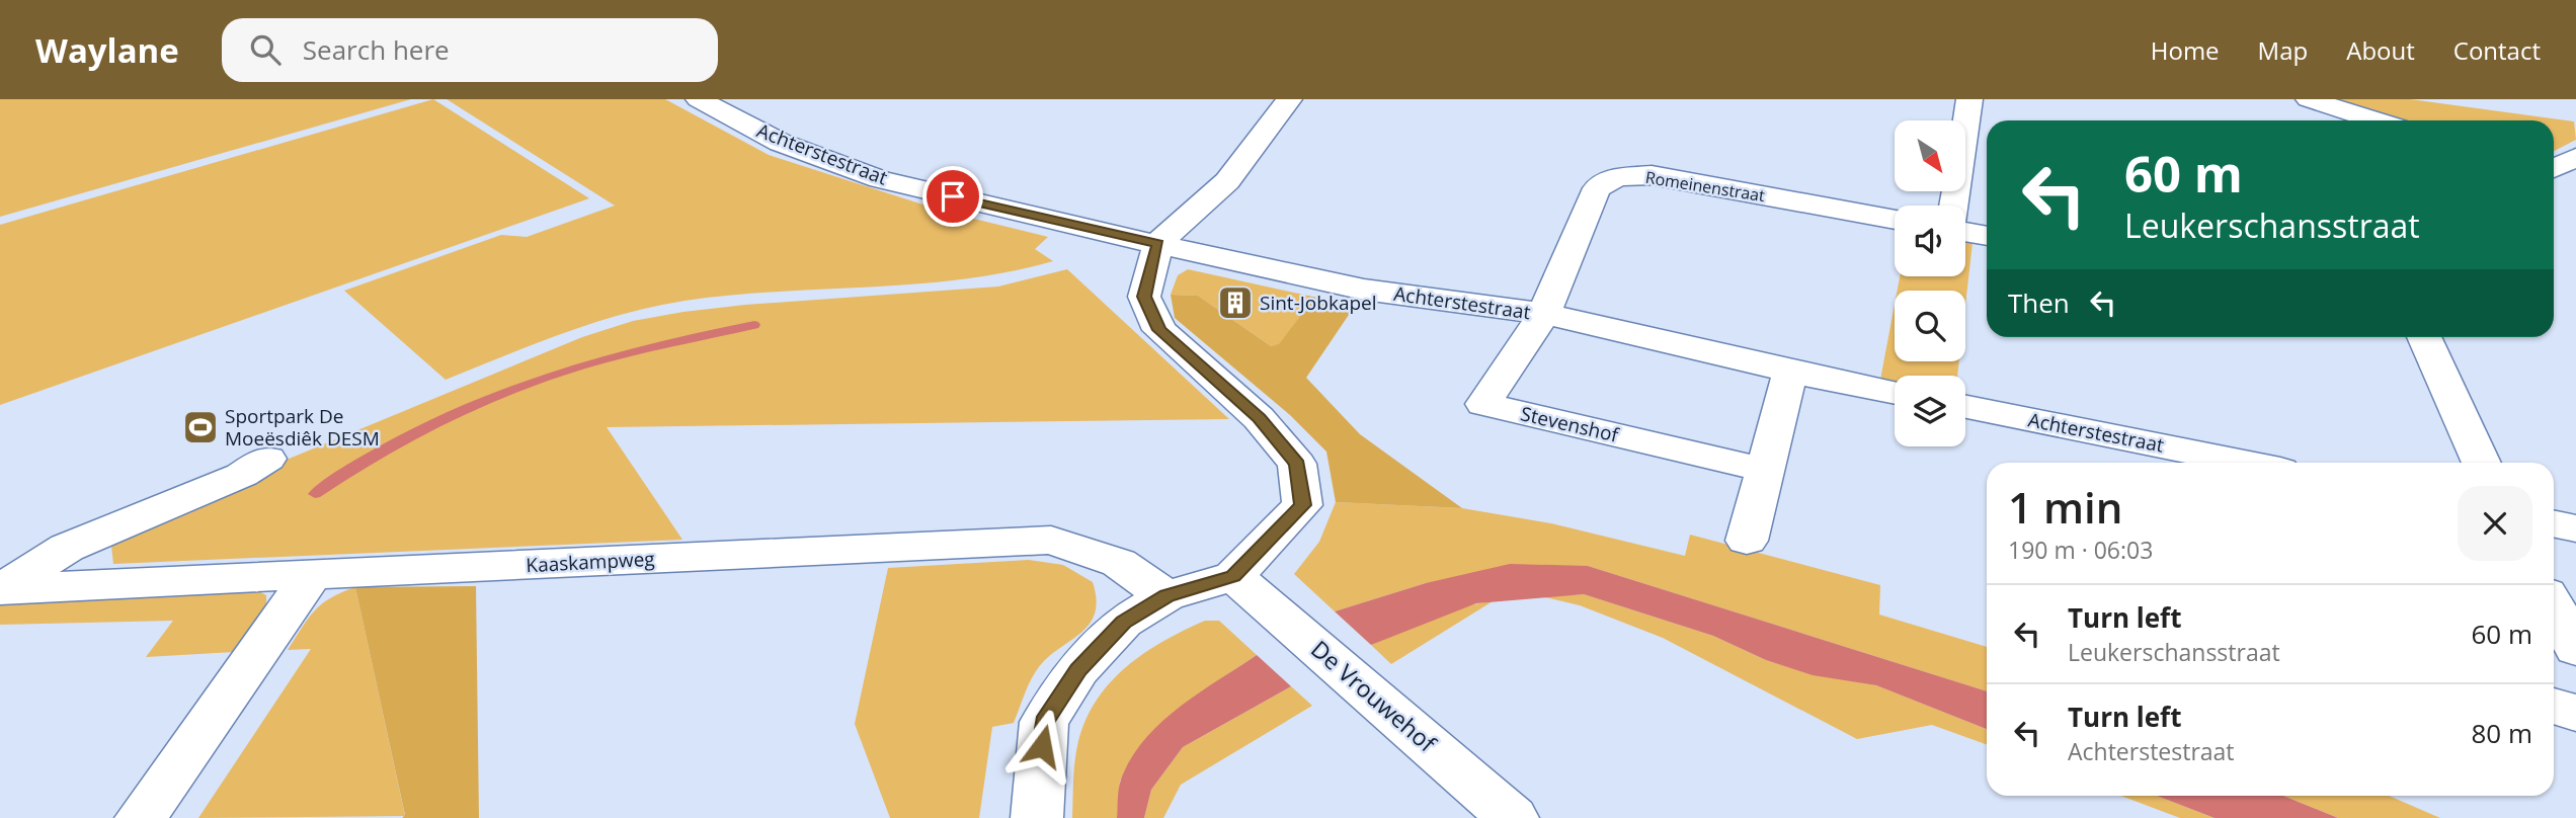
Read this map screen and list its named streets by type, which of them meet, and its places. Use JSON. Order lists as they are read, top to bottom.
{
  "streets": {
    "street": [
      "Achterstestraat",
      "Romeinenstraat",
      "Stevenshof",
      "Kaaskampweg",
      "De Vrouwehof"
    ]
  },
  "crossings": [
    ["Achterstestraat", "Romeinenstraat"],
    ["Achterstestraat", "Stevenshof"],
    ["Romeinenstraat", "Stevenshof"]
  ],
  "places": {
    "building": ["Sint-Jobkapel"],
    "sports": ["Sportpark De Moeësdiêk DESM"]
  },
  "north": "bottom right",
  "page": {
    "header": "Waylane",
    "search": "Search here",
    "nav": [
      "Home",
      "Map",
      "About",
      "Contact"
    ],
    "turn": ["60 m", "Leukerschansstraat"],
    "then": "Then",
    "heading": ["1 min", "190 m · 06:03"],
    "list": [
      {
        "name": "Turn left",
        "note": "Leukerschansstraat",
        "value": "60 m"
      },
      {
        "name": "Turn left",
        "note": "Achterstestraat",
        "value": "80 m"
      }
    ]
  }
}
